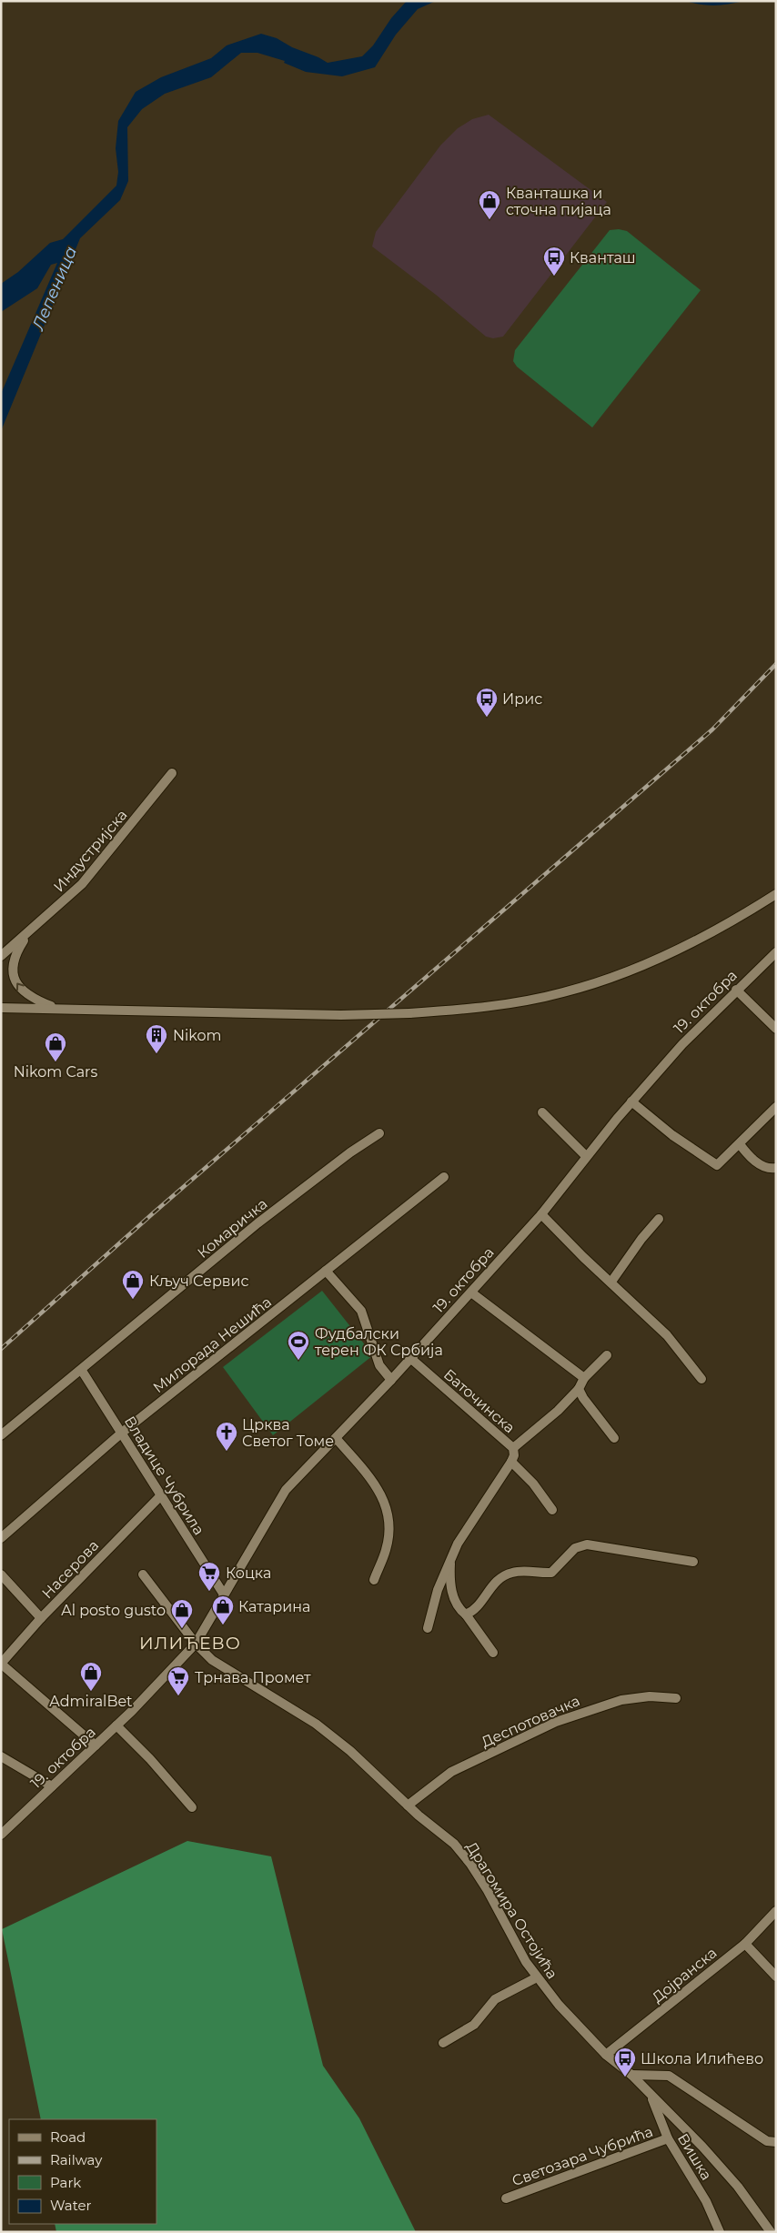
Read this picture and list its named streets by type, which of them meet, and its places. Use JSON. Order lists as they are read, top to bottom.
{
  "streets": {
    "street": [
      "Индустријска",
      "19. октобра",
      "Комаричка",
      "Милорада Нешића",
      "Баточинска",
      "Владице Чубрила",
      "Насерова",
      "Деспотовачка",
      "Драгомира Остојића",
      "Дојранска",
      "Светозара Чубрића",
      "Вишка"
    ]
  },
  "crossings": [
    ["19. октобра", "Баточинска"],
    ["19. октобра", "Владице Чубрила"],
    ["19. октобра", "Драгомира Остојића"],
    ["Комаричка", "Владице Чубрила"],
    ["Милорада Нешића", "Владице Чубрила"],
    ["Владице Чубрила", "Насерова"],
    ["Деспотовачка", "Драгомира Остојића"],
    ["Драгомира Остојића", "Дојранска"],
    ["Драгомира Остојића", "Вишка"],
    ["Светозара Чубрића", "Вишка"]
  ],
  "districts": ["ИЛИЋЕВО"],
  "water": ["Лепеница"],
  "places": {
    "shop": [
      "Кванташка и сточна пијаца",
      "Nikom Cars",
      "Кључ Сервис",
      "Катарина",
      "Al posto gusto",
      "AdmiralBet"
    ],
    "bus stop": ["Кванташ", "Ирис", "Школа Илићево"],
    "building": ["Nikom"],
    "sports": ["Фудбалски терен ФК Србија"],
    "church": ["Црква Светог Томе"],
    "supermarket": ["Коцка", "Трнава Промет"]
  },
  "legend": [
    "Road",
    "Railway",
    "Park",
    "Water"
  ]
}
